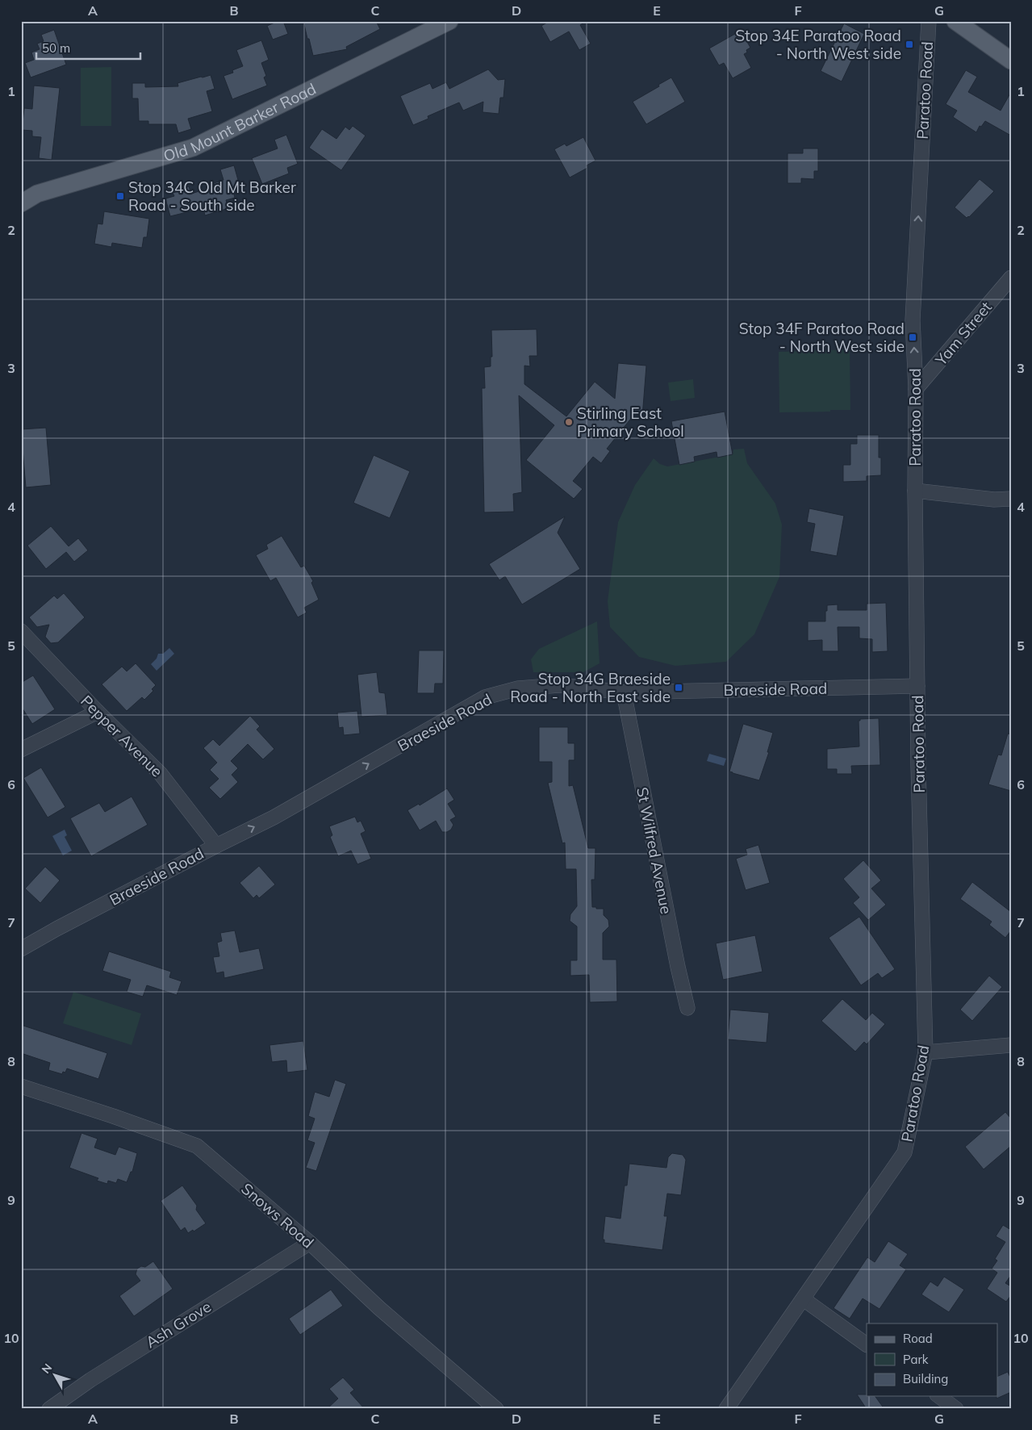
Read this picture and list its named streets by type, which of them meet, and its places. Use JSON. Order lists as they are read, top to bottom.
{
  "streets": {
    "main road": ["Old Mount Barker Road"],
    "street": [
      "Paratoo Road",
      "Yam Street",
      "Braeside Road",
      "Pepper Avenue",
      "St Wilfred Avenue",
      "Snows Road",
      "Ash Grove"
    ]
  },
  "crossings": [
    ["Paratoo Road", "Yam Street"],
    ["Paratoo Road", "Braeside Road"],
    ["Braeside Road", "Pepper Avenue"],
    ["Braeside Road", "St Wilfred Avenue"],
    ["Snows Road", "Ash Grove"]
  ],
  "one_way": ["Braeside Road"],
  "places": {
    "transit": [
      "Stop 34E Paratoo Road - North West side",
      "Stop 34C Old Mt Barker Road - South side",
      "Stop 34F Paratoo Road - North West side",
      "Stop 34G Braeside Road - North East side"
    ],
    "other": ["Stirling East Primary School"]
  },
  "legend": ["Road", "Park", "Building"],
  "scale_bar": "50 m",
  "north": "top left",
  "grid": {
    "columns": [
      "A",
      "B",
      "C",
      "D",
      "E",
      "F",
      "G"
    ],
    "rows": [
      "1",
      "2",
      "3",
      "4",
      "5",
      "6",
      "7",
      "8",
      "9",
      "10"
    ]
  }
}
